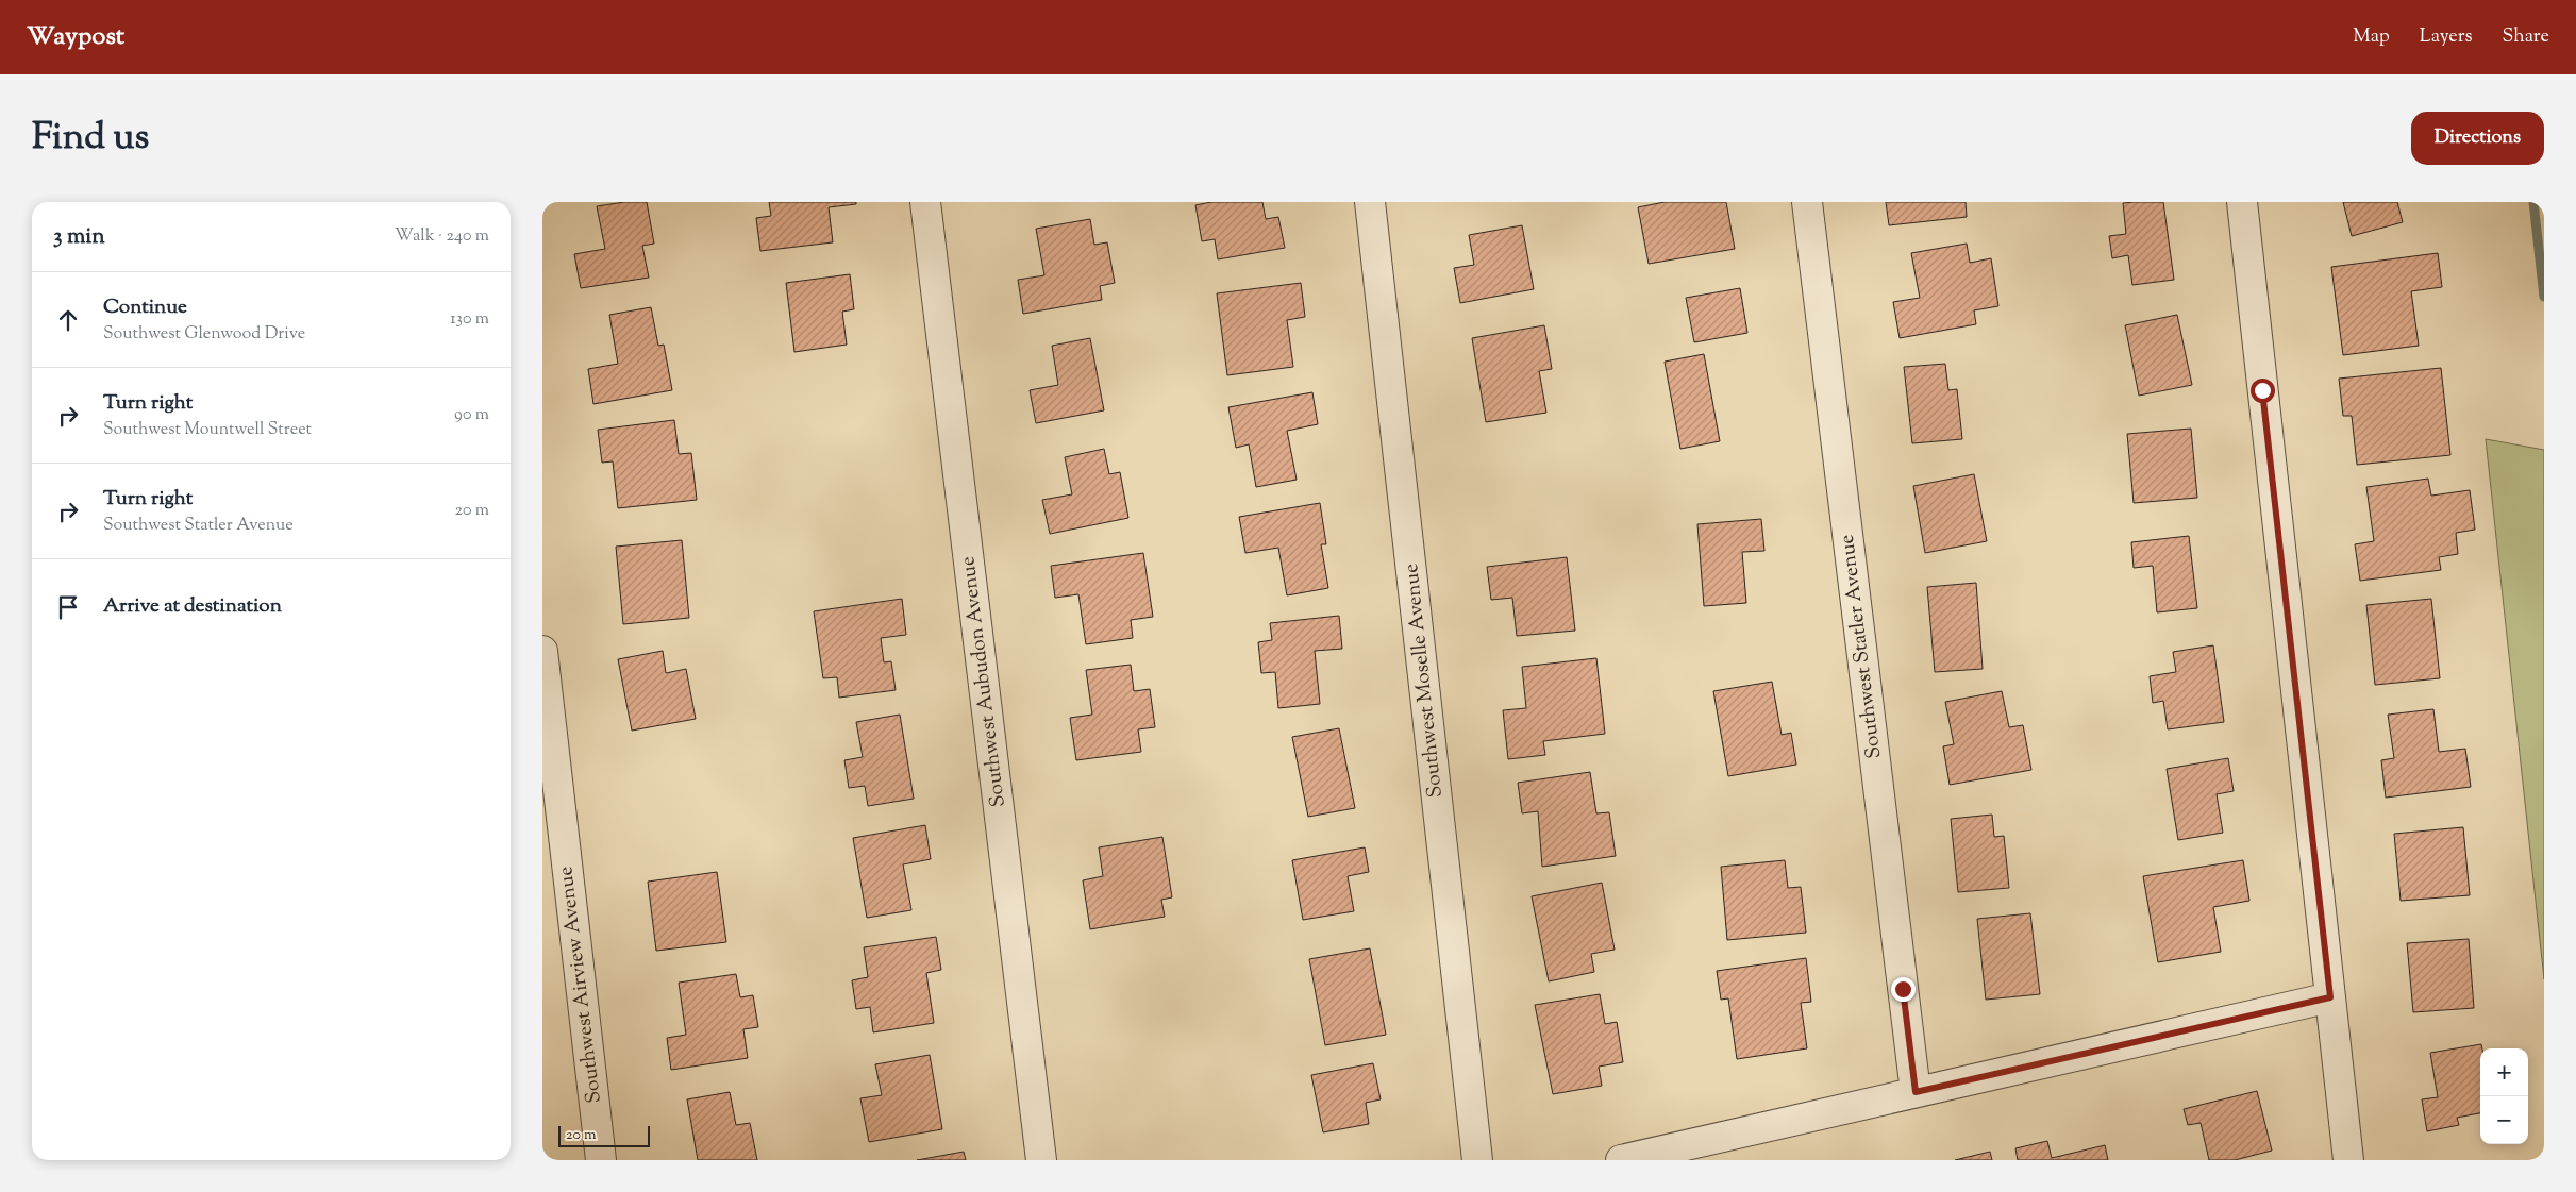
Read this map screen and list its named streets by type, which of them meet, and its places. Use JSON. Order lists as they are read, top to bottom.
{
  "streets": {
    "street": [
      "Southwest Statler Avenue",
      "Southwest Moselle Avenue",
      "Southwest Aubudon Avenue",
      "Southwest Airview Avenue"
    ]
  },
  "scale_bar": "20 m",
  "page": {
    "header": "Waypost",
    "nav": ["Map", "Layers", "Share"],
    "title": "Find us",
    "buttons": "Directions",
    "heading": ["3 min", "Walk · 240 m"],
    "list": [
      ["Continue", "Southwest Glenwood Drive", "130 m"],
      ["Turn right", "Southwest Mountwell Street", "90 m"],
      ["Turn right", "Southwest Statler Avenue", "20 m"],
      "Arrive at destination"
    ],
    "map_buttons": ["+", "−"],
    "scale": "20 m"
  }
}
